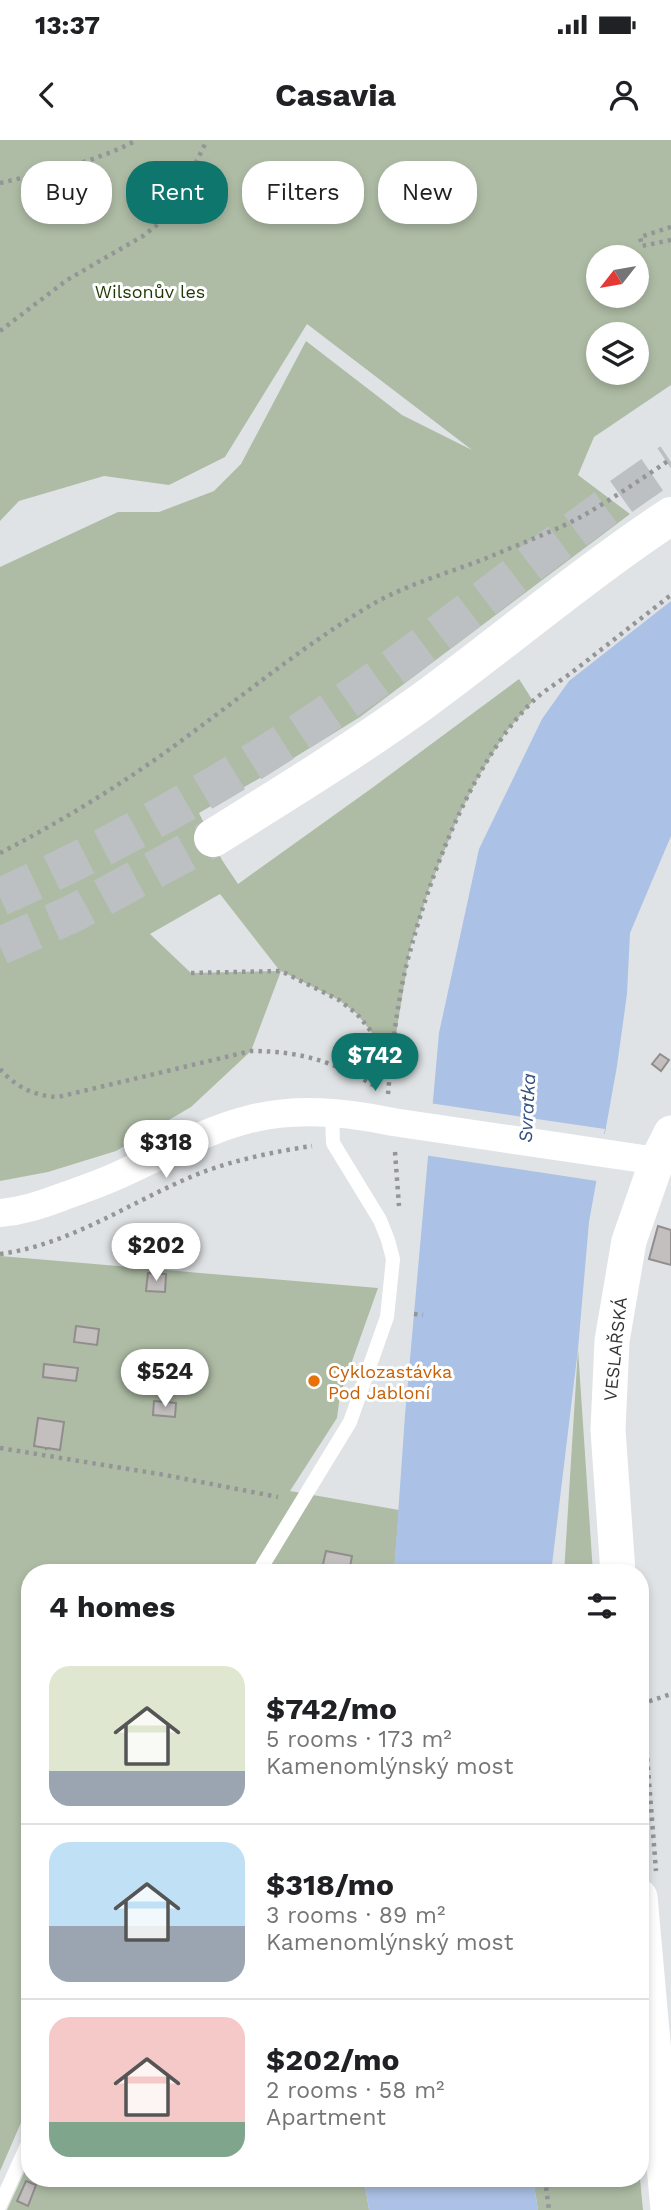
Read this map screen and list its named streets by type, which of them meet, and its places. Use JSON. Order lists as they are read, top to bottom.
{
  "streets": {
    "street": ["VESLAŘSKÁ"]
  },
  "water": ["Svratka"],
  "parks": ["Wilsonův les"],
  "places": ["Cyklozastávka Pod Jabloní"],
  "north": "bottom left",
  "page": {
    "status": "13:37",
    "header": "Casavia",
    "chip": [
      "Buy",
      "Rent",
      "Filters",
      "New"
    ],
    "price": [
      "$742",
      "$318",
      "$202",
      "$524"
    ],
    "heading": "4 homes",
    "list": [
      {
        "name": "$742/mo",
        "note": "5 rooms · 173 m² · Kamenomlýnský most"
      },
      {
        "name": "$318/mo",
        "note": "3 rooms · 89 m² · Kamenomlýnský most"
      },
      {
        "name": "$202/mo",
        "note": "2 rooms · 58 m² · Apartment"
      }
    ]
  }
}
